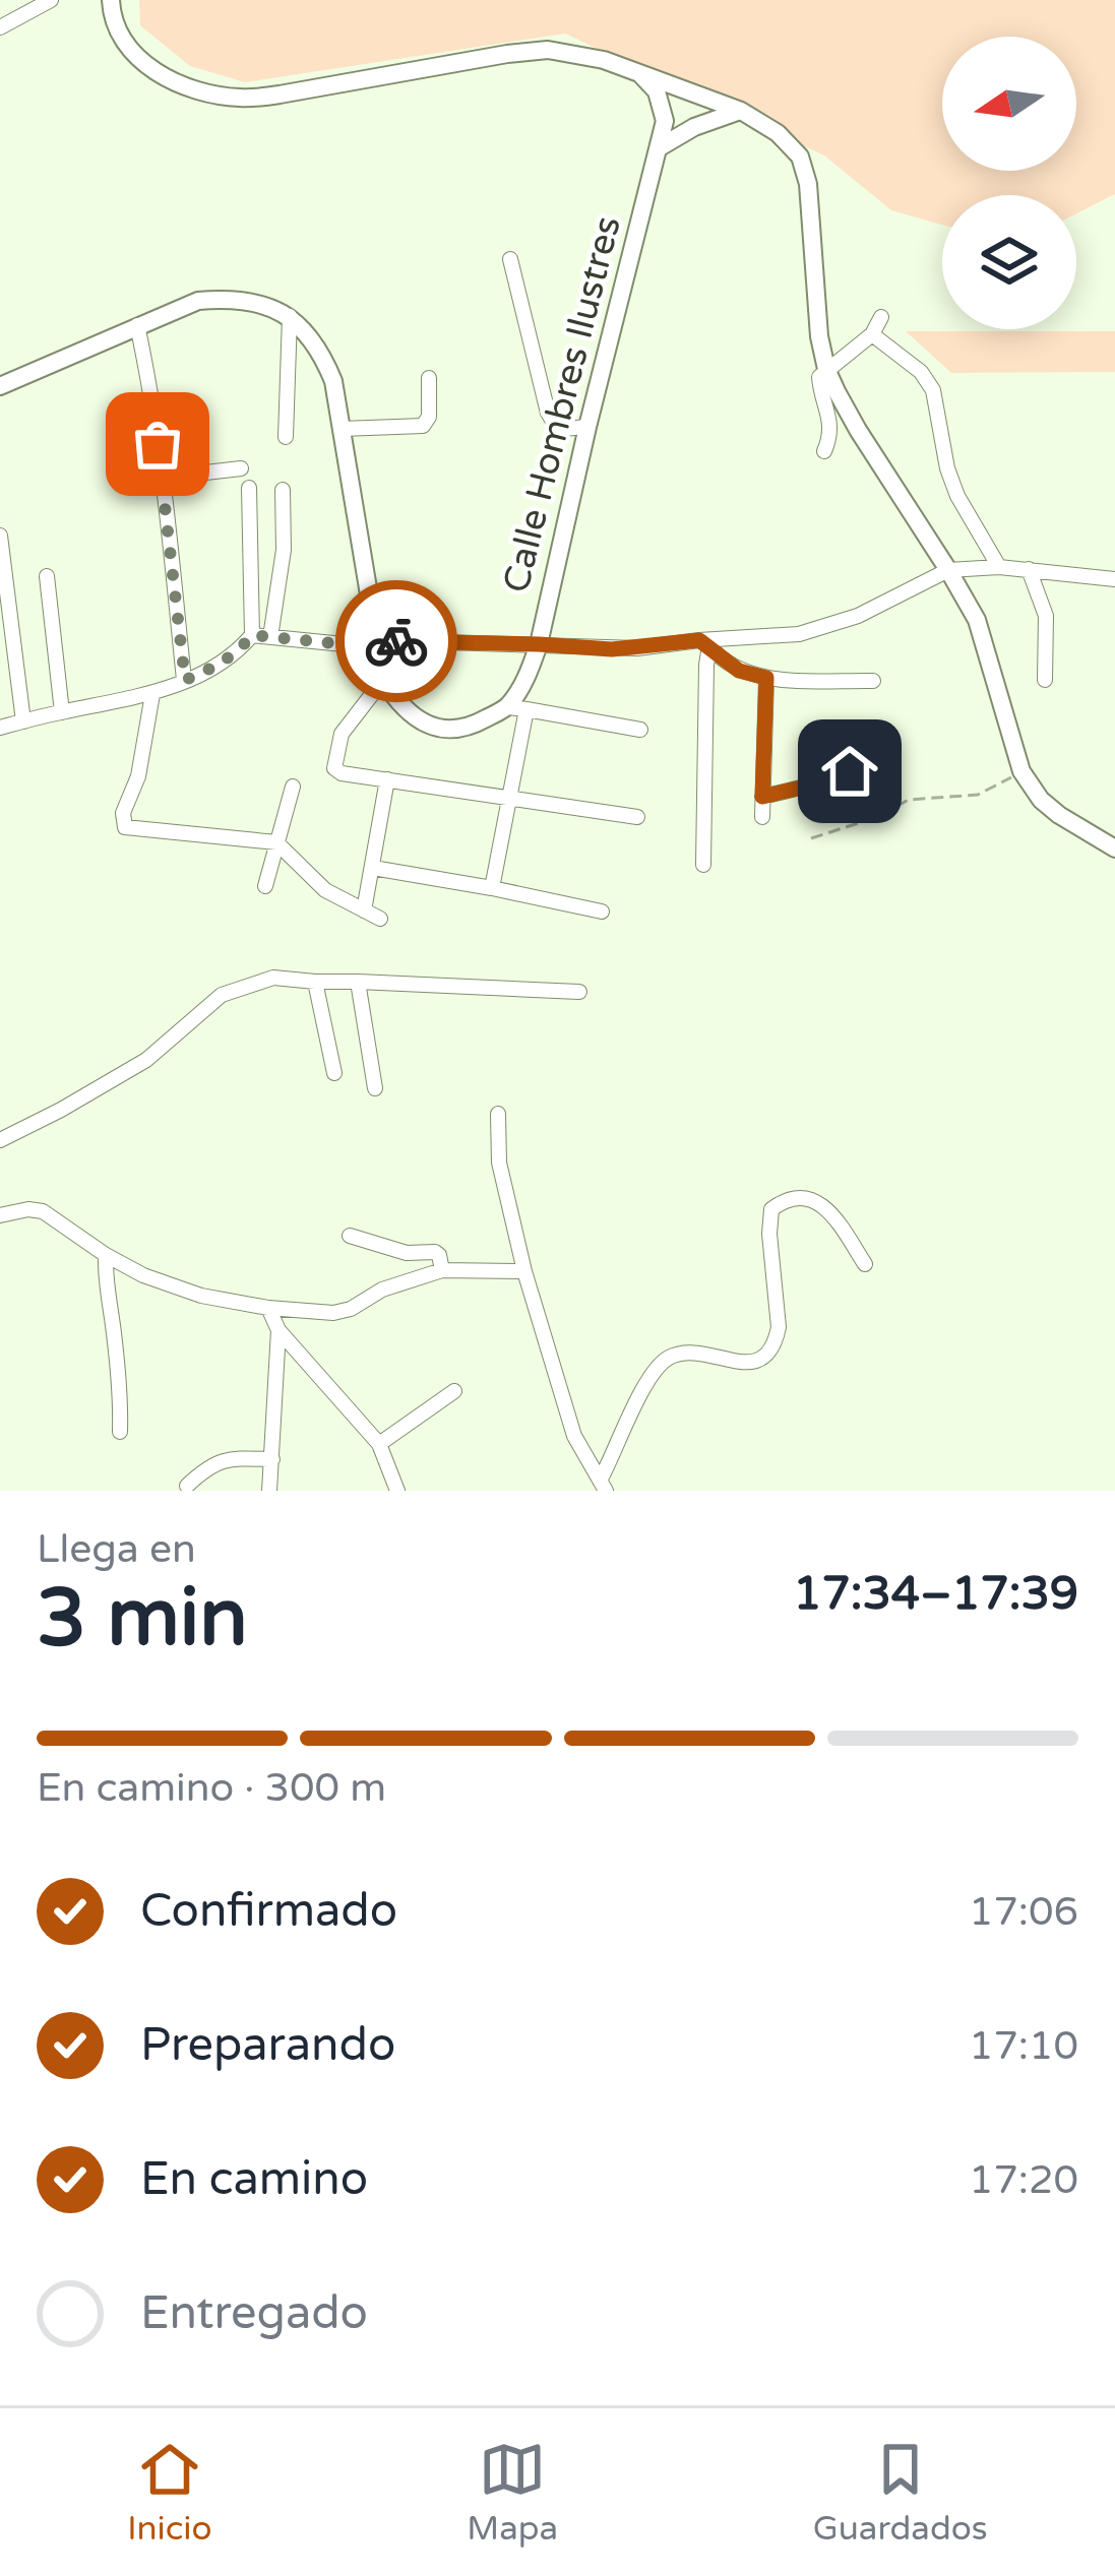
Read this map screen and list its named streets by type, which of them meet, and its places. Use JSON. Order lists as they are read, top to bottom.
{
  "streets": {
    "main road": ["Calle Hombres Ilustres"]
  },
  "north": "left",
  "page": {
    "heading": ["3 min", "Llega en", "17:34–17:39"],
    "bar": "En camino · 300 m",
    "list": [
      ["Confirmado", "17:06"],
      ["Preparando", "17:10"],
      ["En camino", "17:20"],
      "Entregado"
    ],
    "tabs": ["Inicio", "Mapa", "Guardados"]
  }
}
